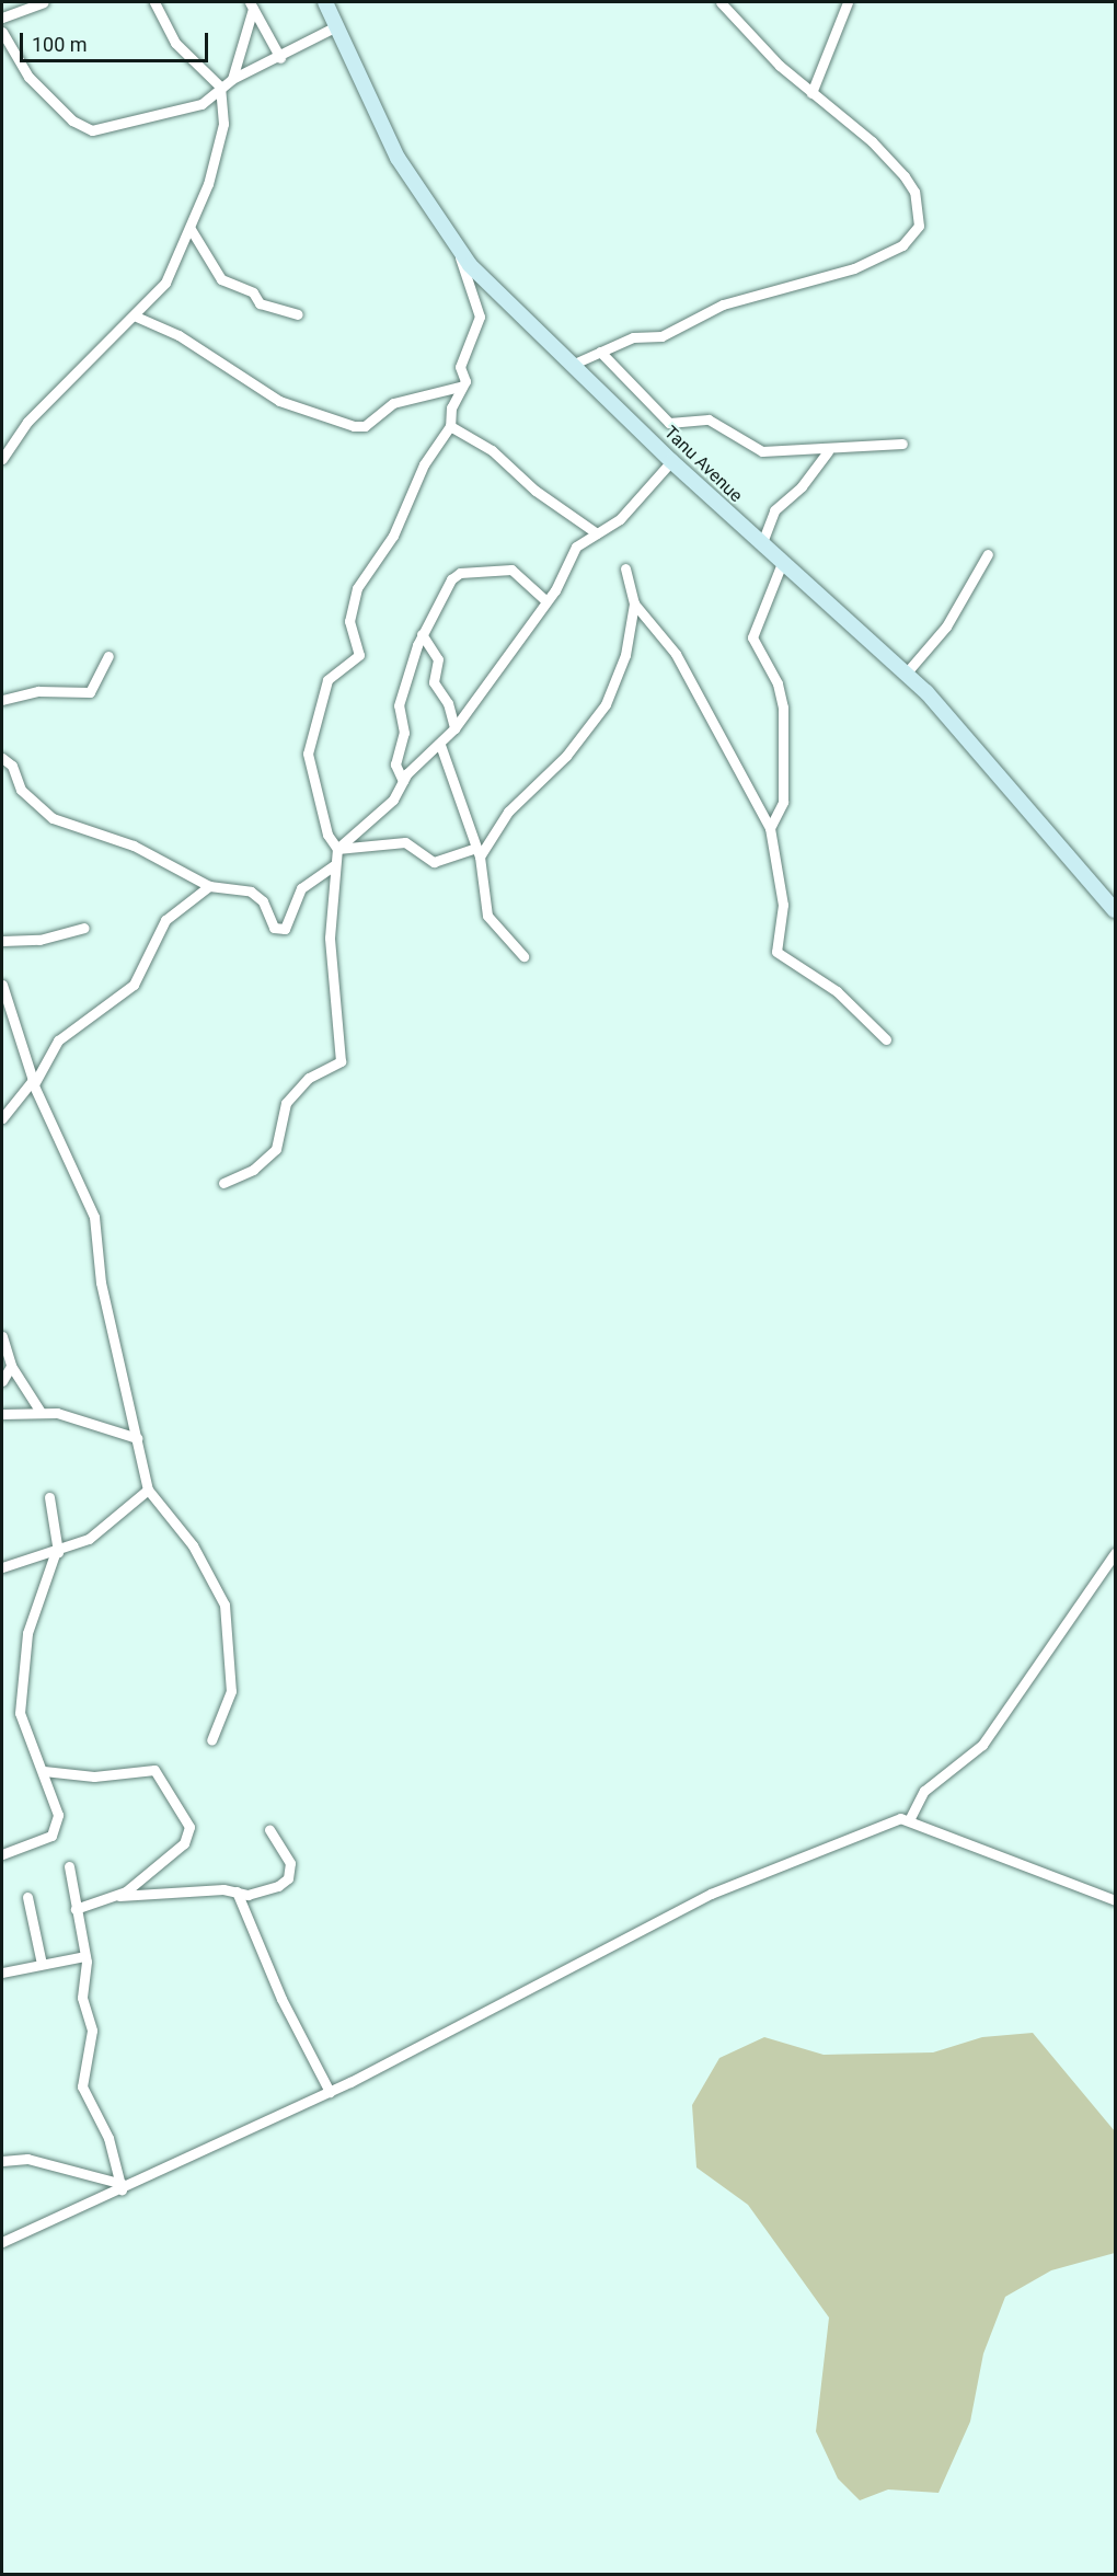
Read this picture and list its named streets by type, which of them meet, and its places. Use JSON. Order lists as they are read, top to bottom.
{
  "streets": {
    "street": ["Tanu Avenue"]
  },
  "scale_bar": "100 m"
}
